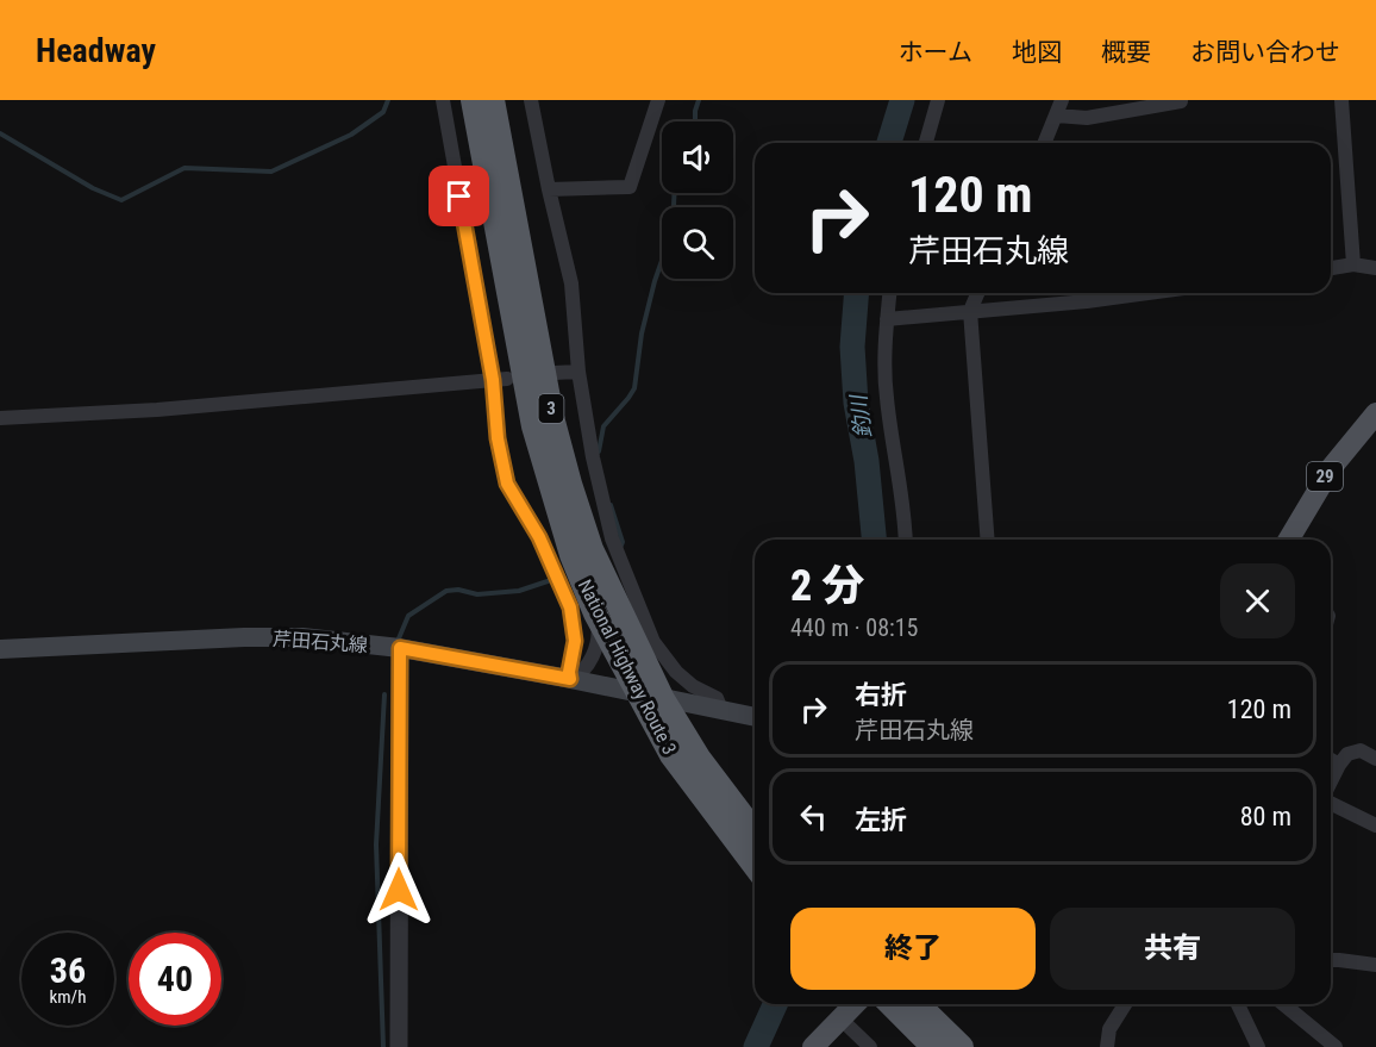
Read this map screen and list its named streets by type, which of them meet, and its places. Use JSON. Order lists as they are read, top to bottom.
{
  "streets": {
    "highway": ["3", "National Highway Route 3"],
    "main road": ["29", "芹田石丸線"]
  },
  "crossings": [
    ["芹田石丸線", "National Highway Route 3"]
  ],
  "water": ["釣川"],
  "page": {
    "header": "Headway",
    "nav": [
      "ホーム",
      "地図",
      "概要",
      "お問い合わせ"
    ],
    "turn": ["120 m", "芹田石丸線"],
    "heading": ["2 分", "440 m · 08:15"],
    "list": [
      {
        "name": "右折",
        "note": "芹田石丸線",
        "value": "120 m"
      },
      {
        "name": "左折",
        "value": "80 m"
      }
    ],
    "buttons": ["終了", "共有"],
    "speed": "36 km/h",
    "limit": "40"
  }
}
